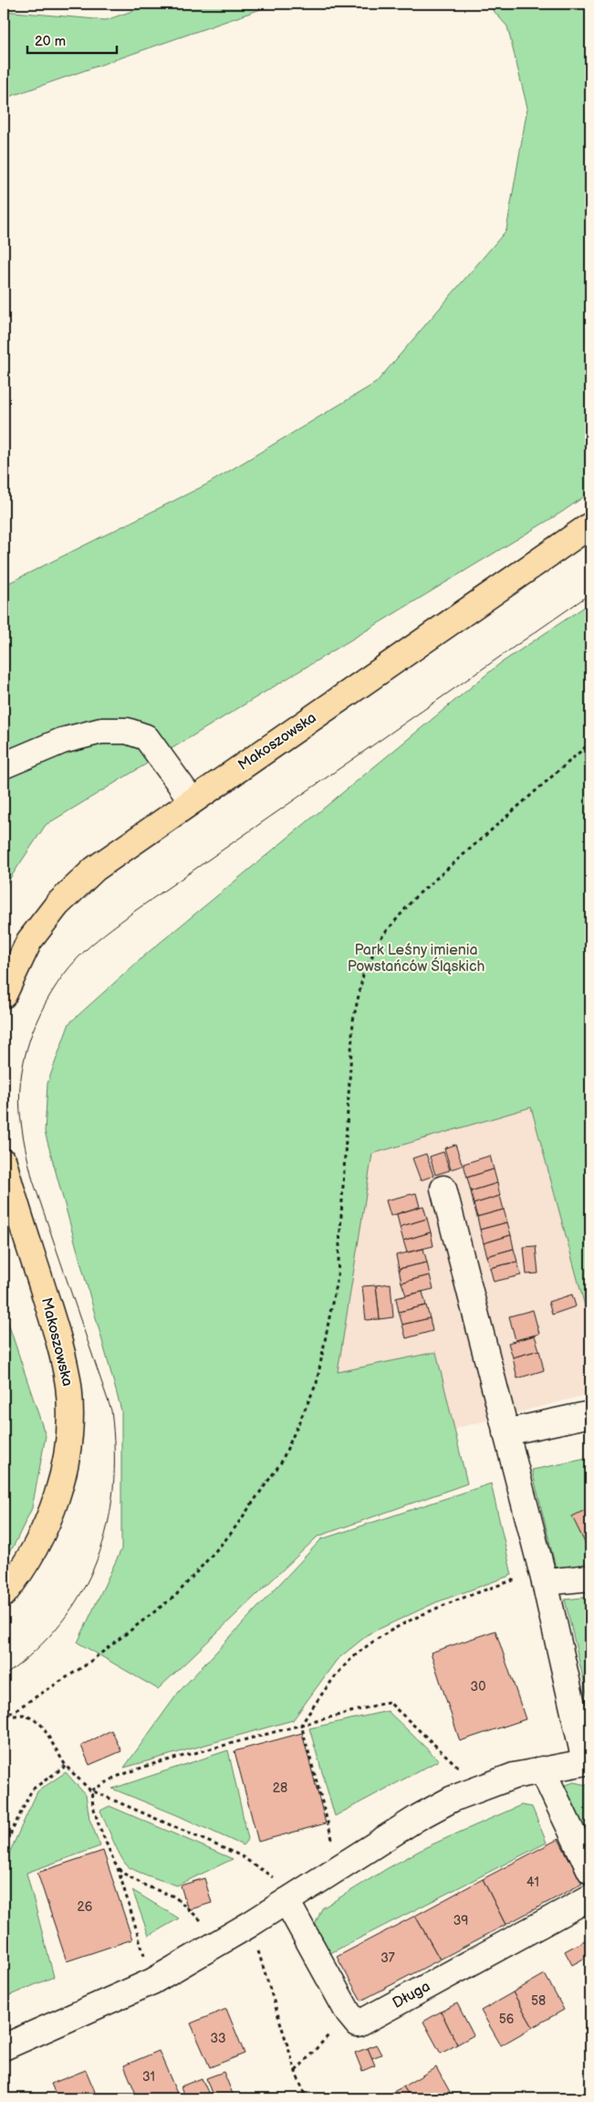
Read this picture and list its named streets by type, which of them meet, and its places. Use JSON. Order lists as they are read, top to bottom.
{
  "streets": {
    "main road": ["Makoszowska"],
    "street": ["Długa"]
  },
  "parks": ["Park Leśny imienia Powstańców Śląskich"],
  "house_numbers": [
    "30",
    "28",
    "41",
    "26",
    "39",
    "37",
    "58",
    "56",
    "33",
    "31"
  ],
  "scale_bar": "20 m"
}
